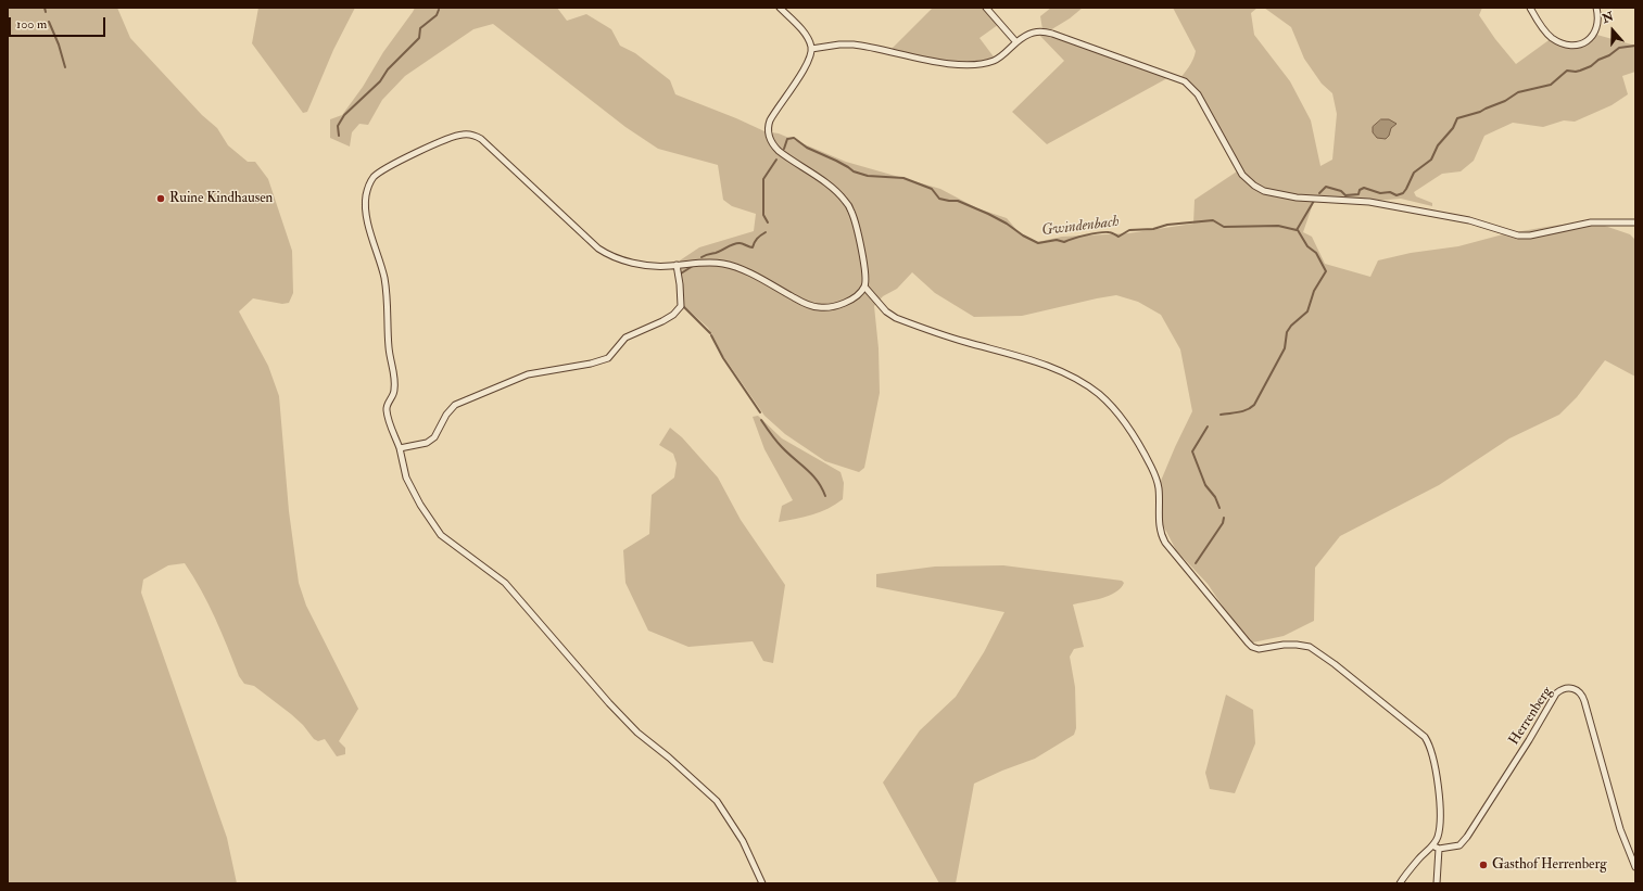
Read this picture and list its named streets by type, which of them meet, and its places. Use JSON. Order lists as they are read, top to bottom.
{
  "streets": {
    "street": ["Herrenberg"]
  },
  "water": ["Gwindenbach"],
  "places": ["Ruine Kindhausen", "Gasthof Herrenberg"],
  "scale_bar": "100 m",
  "north": "top"
}
